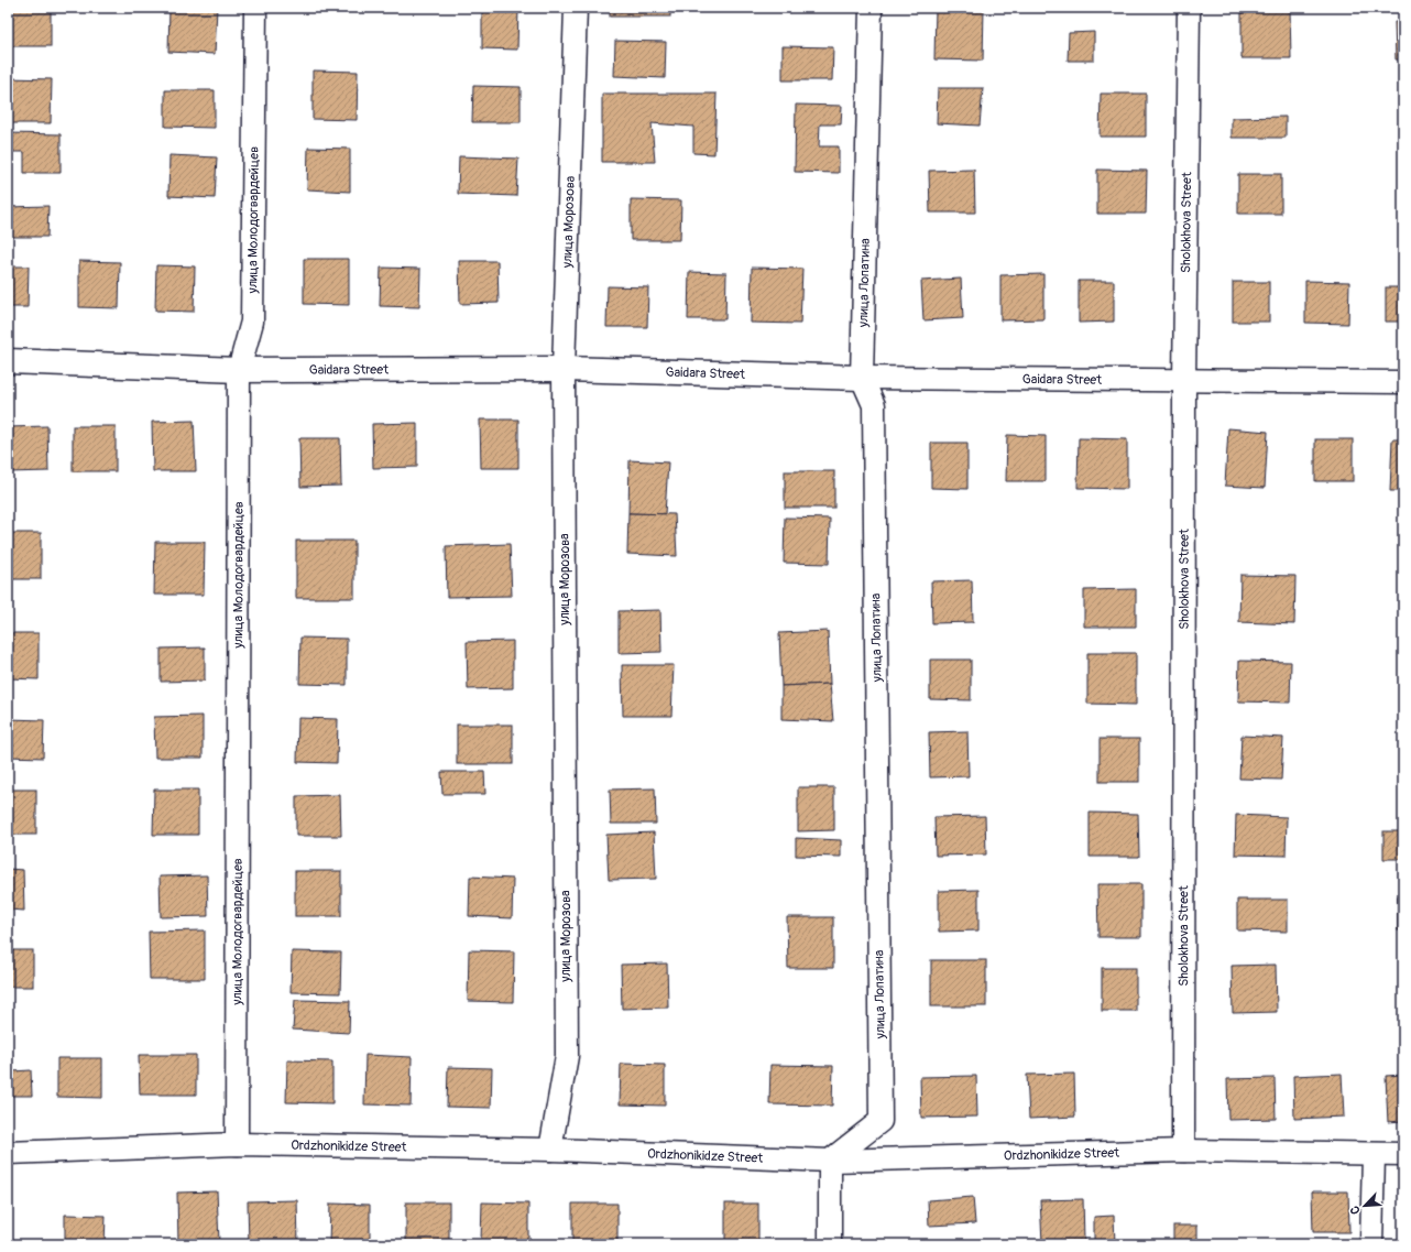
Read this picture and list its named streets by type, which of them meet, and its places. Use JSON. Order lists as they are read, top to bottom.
{
  "streets": {
    "street": [
      "улица Молодогвардейцев",
      "улица Морозова",
      "Sholokhova Street",
      "улица Лопатина",
      "Gaidara Street",
      "Ordzhonikidze Street"
    ]
  },
  "crossings": [
    ["улица Молодогвардейцев", "Gaidara Street"],
    ["улица Молодогвардейцев", "Ordzhonikidze Street"],
    ["улица Морозова", "Gaidara Street"],
    ["улица Морозова", "Ordzhonikidze Street"],
    ["Sholokhova Street", "Gaidara Street"],
    ["Sholokhova Street", "Ordzhonikidze Street"],
    ["улица Лопатина", "Gaidara Street"],
    ["улица Лопатина", "Ordzhonikidze Street"]
  ],
  "north": "bottom left"
}
